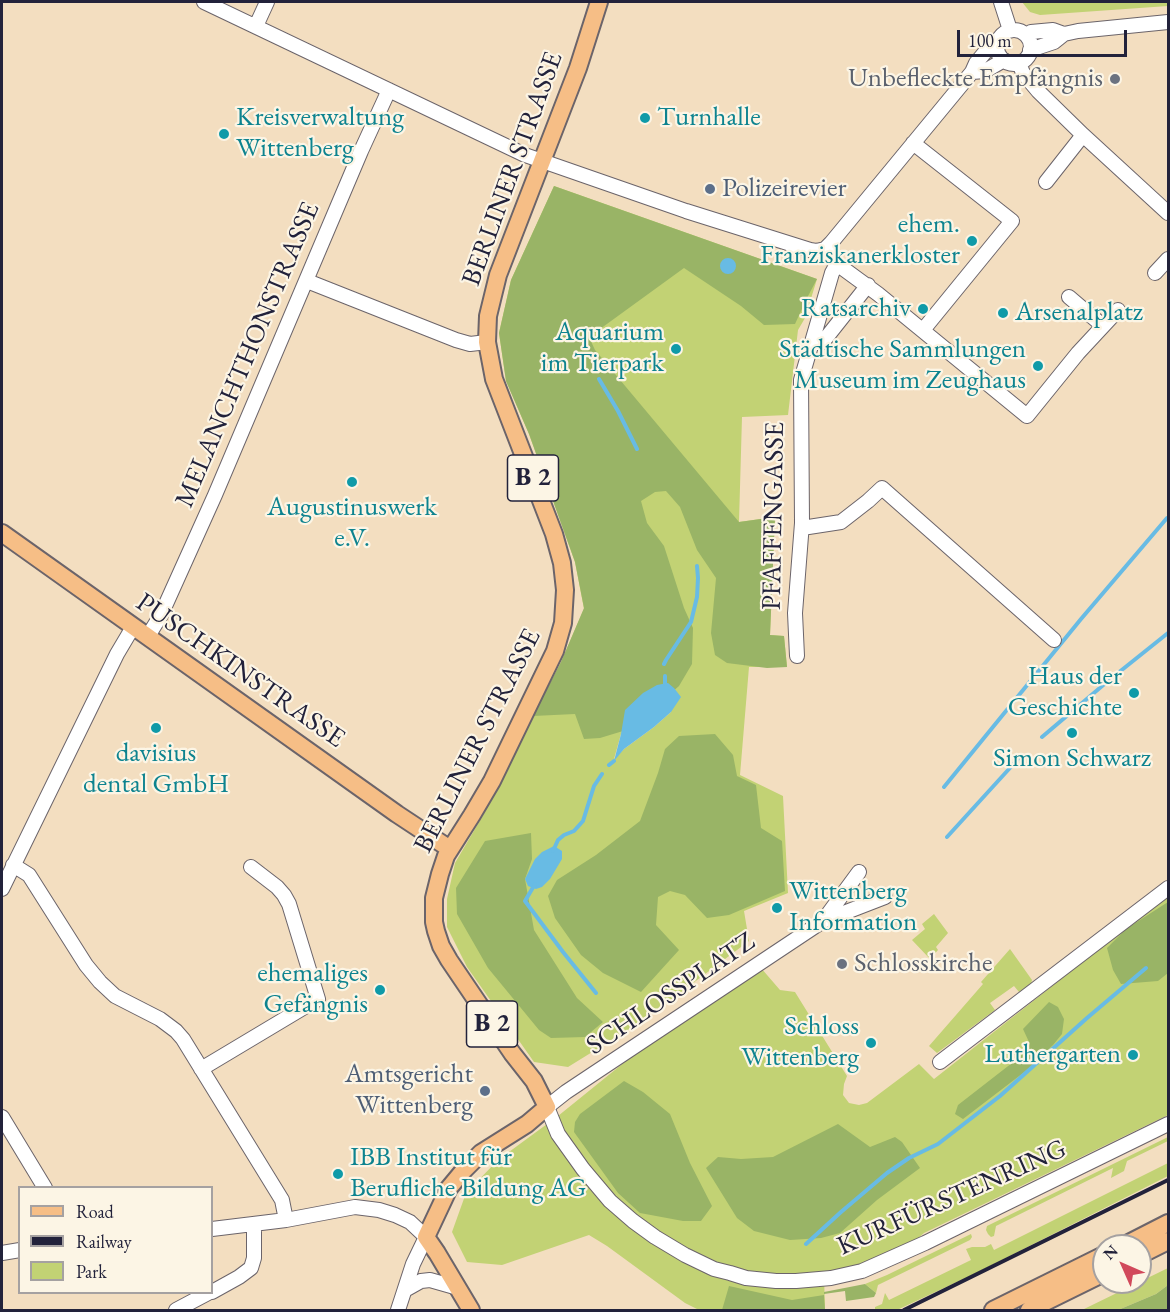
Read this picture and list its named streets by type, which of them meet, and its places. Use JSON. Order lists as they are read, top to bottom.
{
  "streets": {
    "main road": ["BERLINER STRASSE", "B 2", "PUSCHKINSTRASSE"],
    "street": [
      "MELANCHTHONSTRASSE",
      "PFAFFENGASSE",
      "SCHLOSSPLATZ",
      "KURFÜRSTENRING"
    ]
  },
  "crossings": [
    ["BERLINER STRASSE", "PUSCHKINSTRASSE"],
    ["BERLINER STRASSE", "SCHLOSSPLATZ"],
    ["BERLINER STRASSE", "KURFÜRSTENRING"],
    ["MELANCHTHONSTRASSE", "PUSCHKINSTRASSE"],
    ["SCHLOSSPLATZ", "KURFÜRSTENRING"]
  ],
  "places": [
    "Unbefleckte Empfängnis",
    "Turnhalle",
    "Kreisverwaltung Wittenberg",
    "Polizeirevier",
    "ehem. Franziskanerkloster",
    "Ratsarchiv",
    "Arsenalplatz",
    "Aquarium im Tierpark",
    "Städtische Sammlungen Museum im Zeughaus",
    "Augustinuswerk e.V.",
    "Haus der Geschichte",
    "davisius dental GmbH",
    "Simon Schwarz",
    "Wittenberg Information",
    "Schlosskirche",
    "ehemaliges Gefängnis",
    "Schloss Wittenberg",
    "Luthergarten",
    "Amtsgericht Wittenberg",
    "IBB Institut für Berufliche Bildung AG"
  ],
  "legend": ["Road", "Railway", "Park"],
  "scale_bar": "100 m",
  "north": "top left"
}
